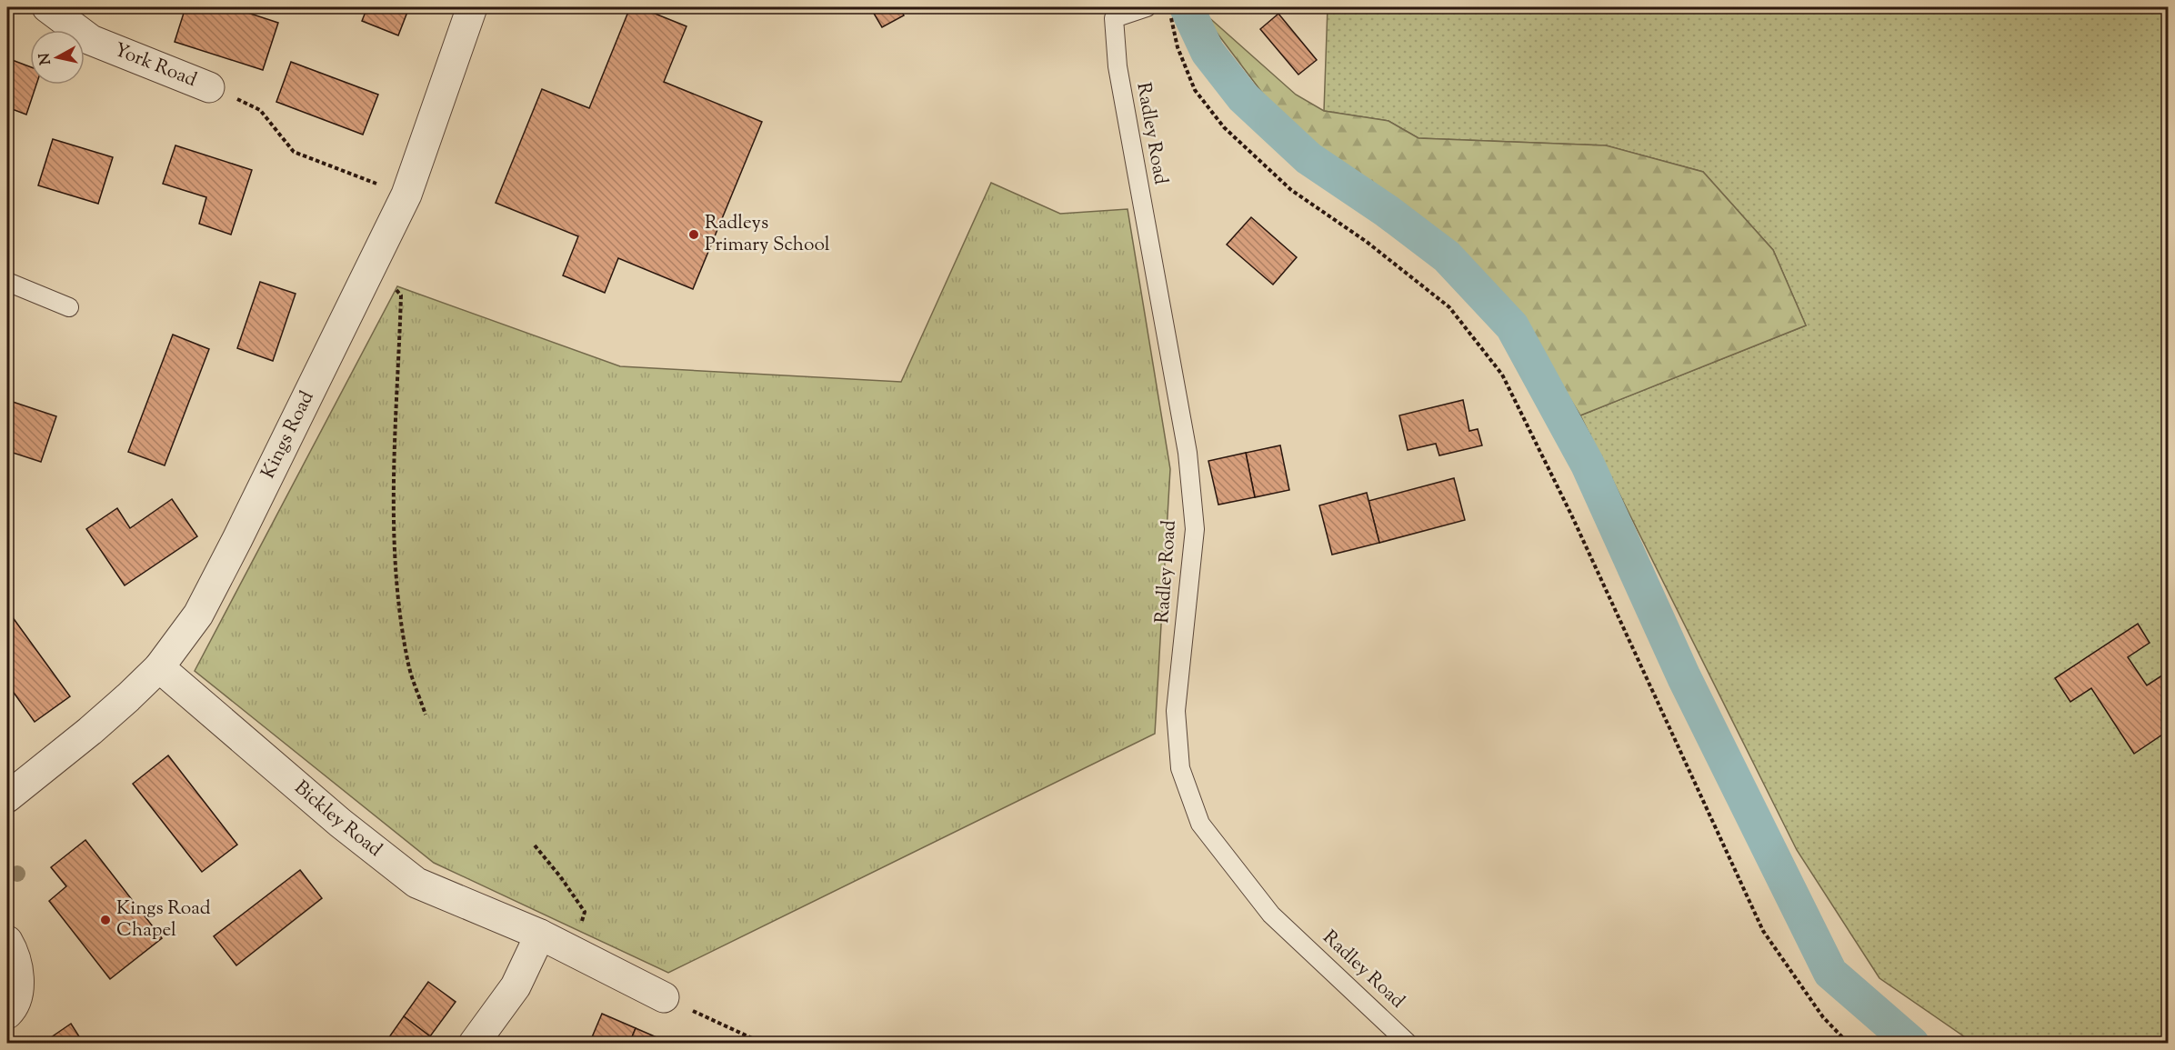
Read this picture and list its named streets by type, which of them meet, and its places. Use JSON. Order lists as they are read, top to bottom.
{
  "streets": {
    "street": ["York Road", "Kings Road", "Bickley Road"],
    "lane": ["Radley Road"]
  },
  "crossings": [
    ["Kings Road", "Bickley Road"]
  ],
  "places": ["Radleys Primary School", "Kings Road Chapel"],
  "north": "left"
}
